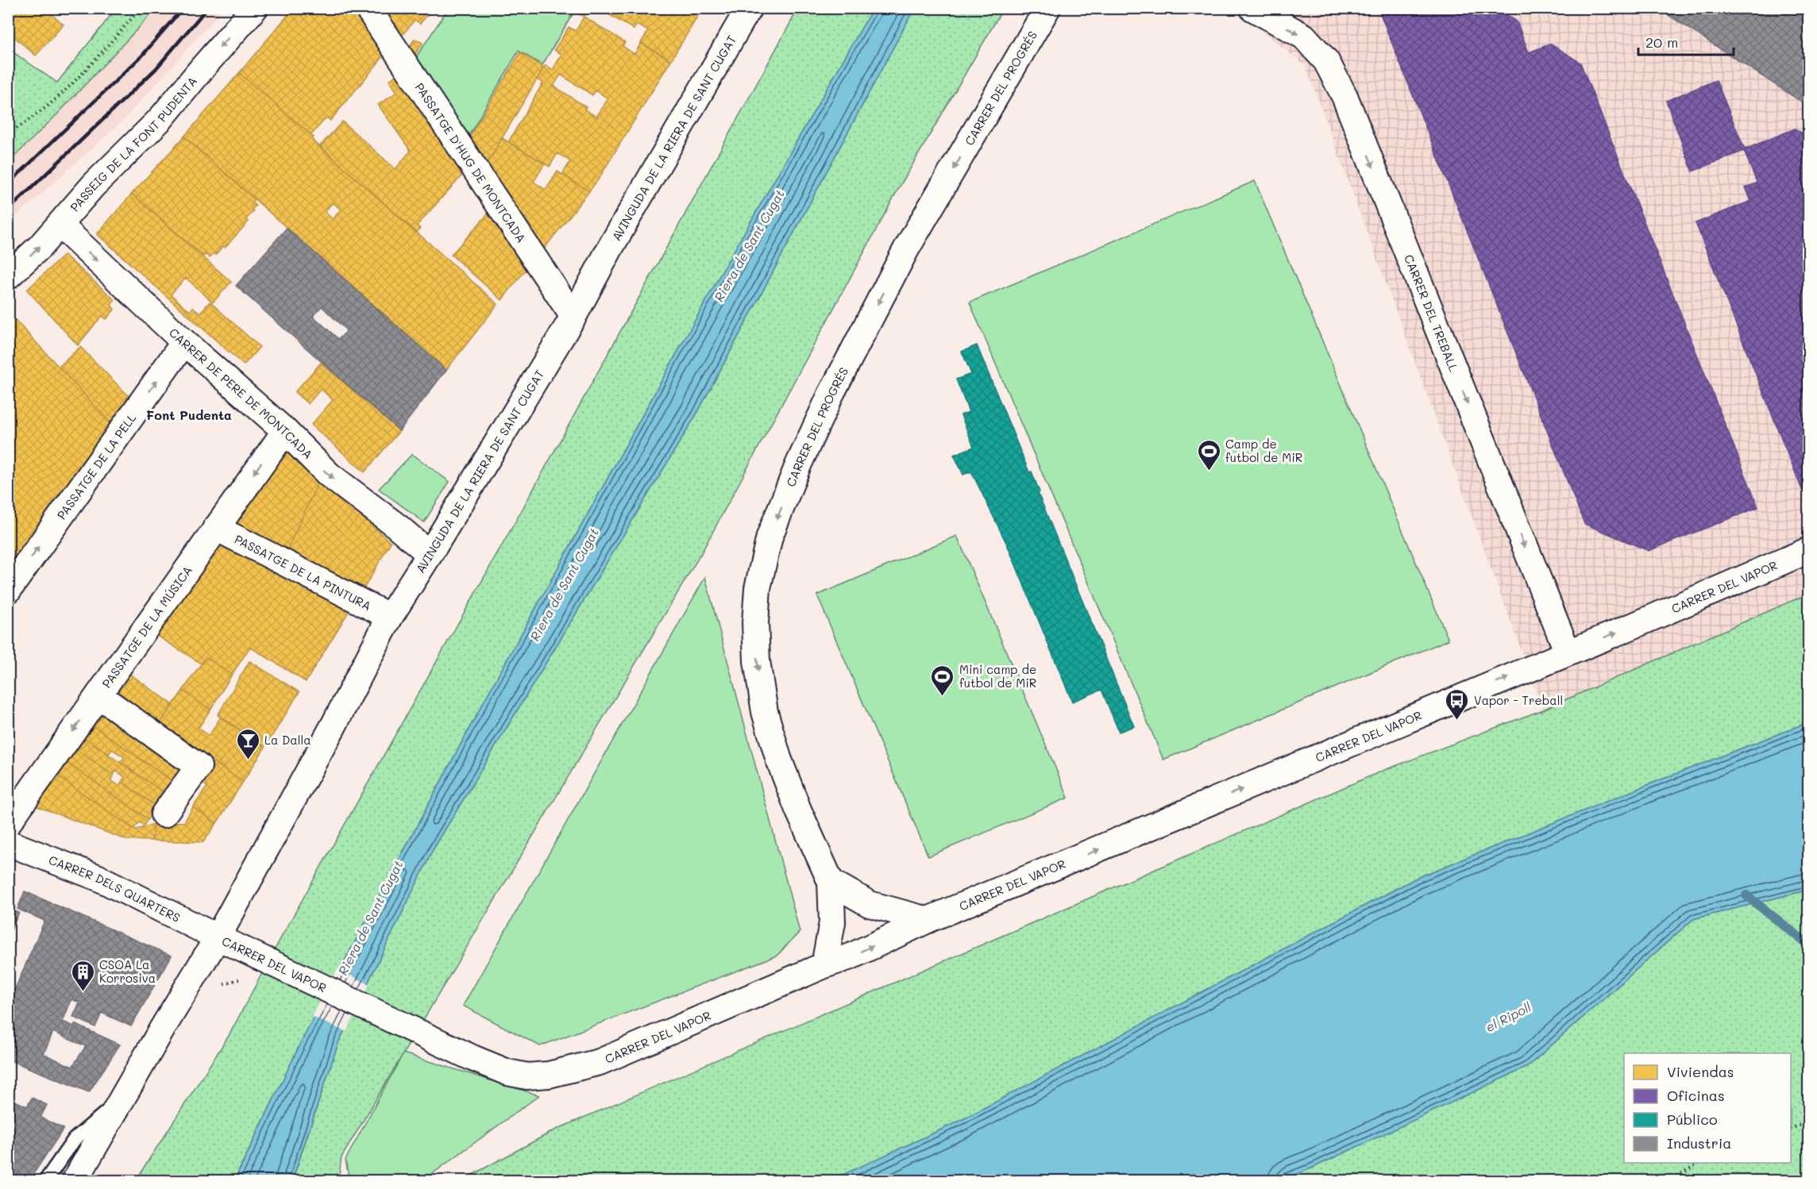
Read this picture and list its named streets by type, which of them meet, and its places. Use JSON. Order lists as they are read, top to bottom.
{
  "streets": {
    "street": [
      "CARRER DEL PROGRÉS",
      "AVINGUDA DE LA RIERA DE SANT CUGAT",
      "PASSEIG DE LA FONT PUDENTA",
      "PASSATGE D'HUG DE MONTCADA",
      "CARRER DEL TREBALL",
      "CARRER DE PERE DE MONTCADA",
      "PASSATGE DE LA PELL",
      "PASSATGE DE LA PINTURA",
      "CARRER DEL VAPOR",
      "PASSATGE DE LA MÚSICA",
      "CARRER DELS QUARTERS"
    ]
  },
  "crossings": [
    ["CARRER DEL PROGRÉS", "CARRER DEL VAPOR"],
    ["AVINGUDA DE LA RIERA DE SANT CUGAT", "PASSATGE D'HUG DE MONTCADA"],
    ["AVINGUDA DE LA RIERA DE SANT CUGAT", "CARRER DE PERE DE MONTCADA"],
    ["AVINGUDA DE LA RIERA DE SANT CUGAT", "PASSATGE DE LA PINTURA"],
    ["AVINGUDA DE LA RIERA DE SANT CUGAT", "CARRER DEL VAPOR"],
    ["AVINGUDA DE LA RIERA DE SANT CUGAT", "CARRER DELS QUARTERS"],
    ["PASSEIG DE LA FONT PUDENTA", "CARRER DE PERE DE MONTCADA"],
    ["CARRER DEL TREBALL", "CARRER DEL VAPOR"],
    ["CARRER DE PERE DE MONTCADA", "PASSATGE DE LA PELL"],
    ["CARRER DE PERE DE MONTCADA", "PASSATGE DE LA MÚSICA"],
    ["PASSATGE DE LA PINTURA", "PASSATGE DE LA MÚSICA"],
    ["CARRER DEL VAPOR", "CARRER DELS QUARTERS"]
  ],
  "one_way": [
    "CARRER DEL PROGRÉS",
    "CARRER DEL TREBALL",
    "CARRER DE PERE DE MONTCADA",
    "PASSATGE DE LA PELL",
    "CARRER DEL VAPOR",
    "PASSATGE DE LA MÚSICA"
  ],
  "districts": ["Font Pudenta"],
  "water": ["Riera de Sant Cugat", "el Ripoll"],
  "places": {
    "sports": ["Camp de futbol de MiR", "Mini camp de futbol de MiR"],
    "bus stop": ["Vapor - Treball"],
    "bar": ["La Dalla"],
    "building": ["CSOA La Korrosiva"]
  },
  "legend": [
    "Viviendas",
    "Oficinas",
    "Público",
    "Industria"
  ],
  "scale_bar": "20 m"
}
